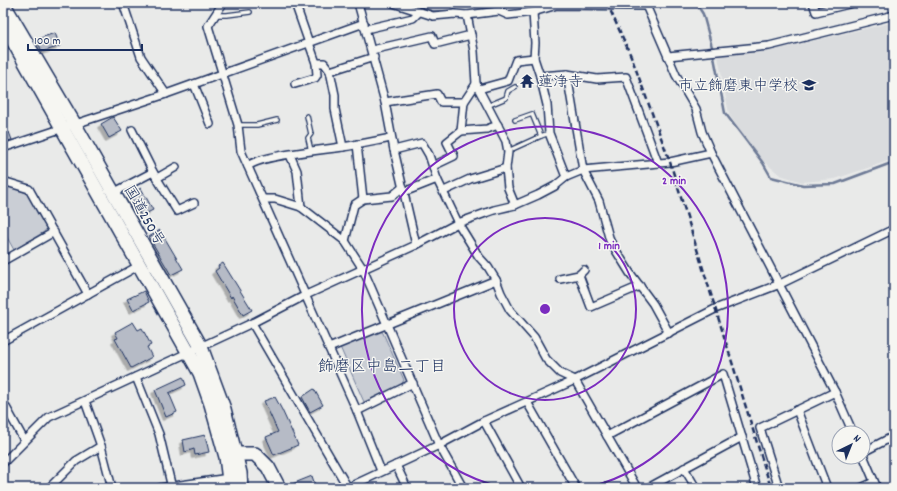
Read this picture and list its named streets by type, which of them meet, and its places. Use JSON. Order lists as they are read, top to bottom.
{
  "streets": {
    "highway": ["国道250号"]
  },
  "districts": ["飾磨区中島二丁目"],
  "places": {
    "temple": ["蓮浄寺"],
    "school or university": ["市立飾磨東中学校"]
  },
  "scale_bar": "100 m",
  "north": "top right",
  "rings": ["2 min", "1 min"]
}
